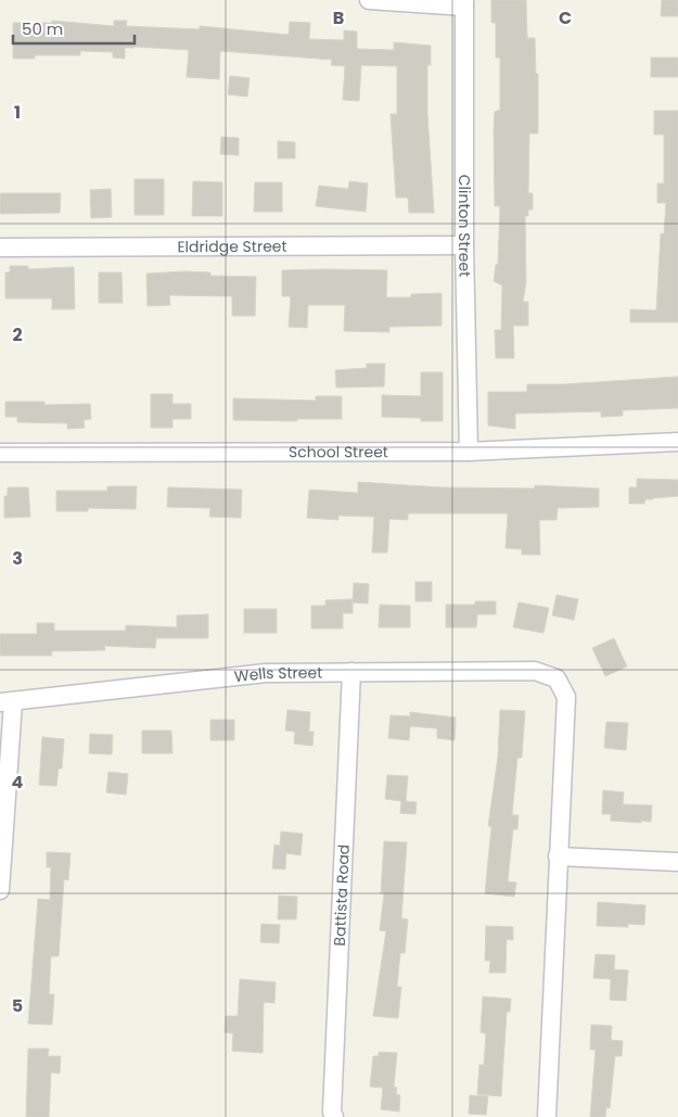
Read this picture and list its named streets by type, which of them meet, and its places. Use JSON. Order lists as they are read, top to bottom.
{
  "streets": {
    "street": [
      "Clinton Street",
      "Eldridge Street",
      "School Street",
      "Wells Street",
      "Battista Road"
    ]
  },
  "crossings": [
    ["Clinton Street", "Eldridge Street"],
    ["Clinton Street", "School Street"],
    ["Wells Street", "Battista Road"]
  ],
  "scale_bar": "50 m",
  "grid": {
    "columns": ["B", "C"],
    "rows": [
      "1",
      "2",
      "3",
      "4",
      "5"
    ]
  }
}
